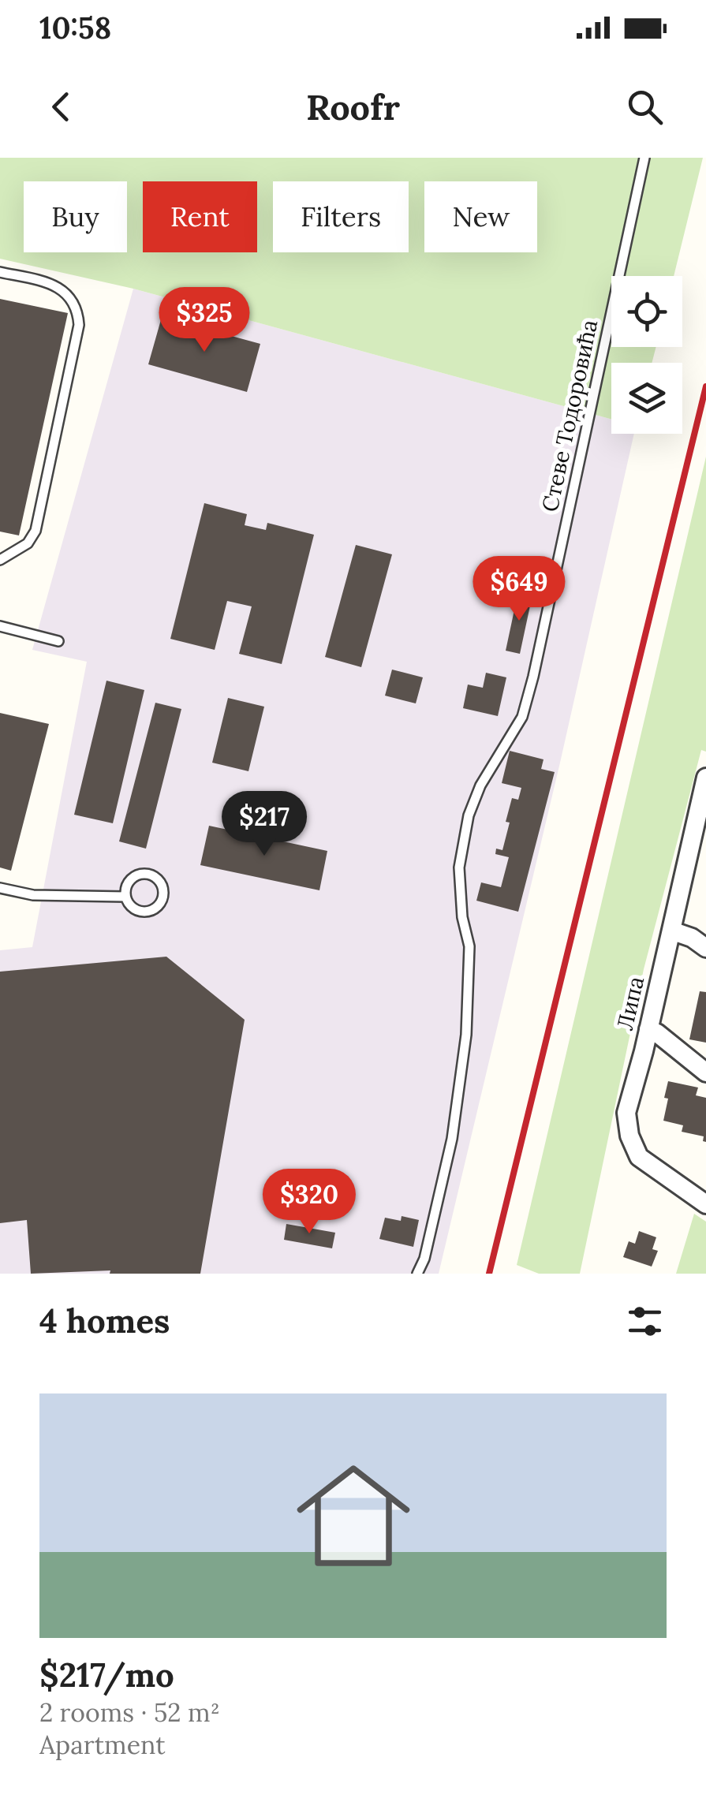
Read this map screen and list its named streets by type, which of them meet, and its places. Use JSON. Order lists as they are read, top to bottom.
{
  "streets": {
    "street": ["Липа"],
    "lane": ["Стеве Тодоровића"]
  },
  "page": {
    "status": "10:58",
    "header": "Roofr",
    "chip": [
      "Buy",
      "Rent",
      "Filters",
      "New"
    ],
    "price": [
      "$325",
      "$649",
      "$217",
      "$320"
    ],
    "heading": "4 homes",
    "list": [
      {
        "name": "$217/mo",
        "note": "2 rooms · 52 m² · Apartment"
      }
    ]
  }
}
